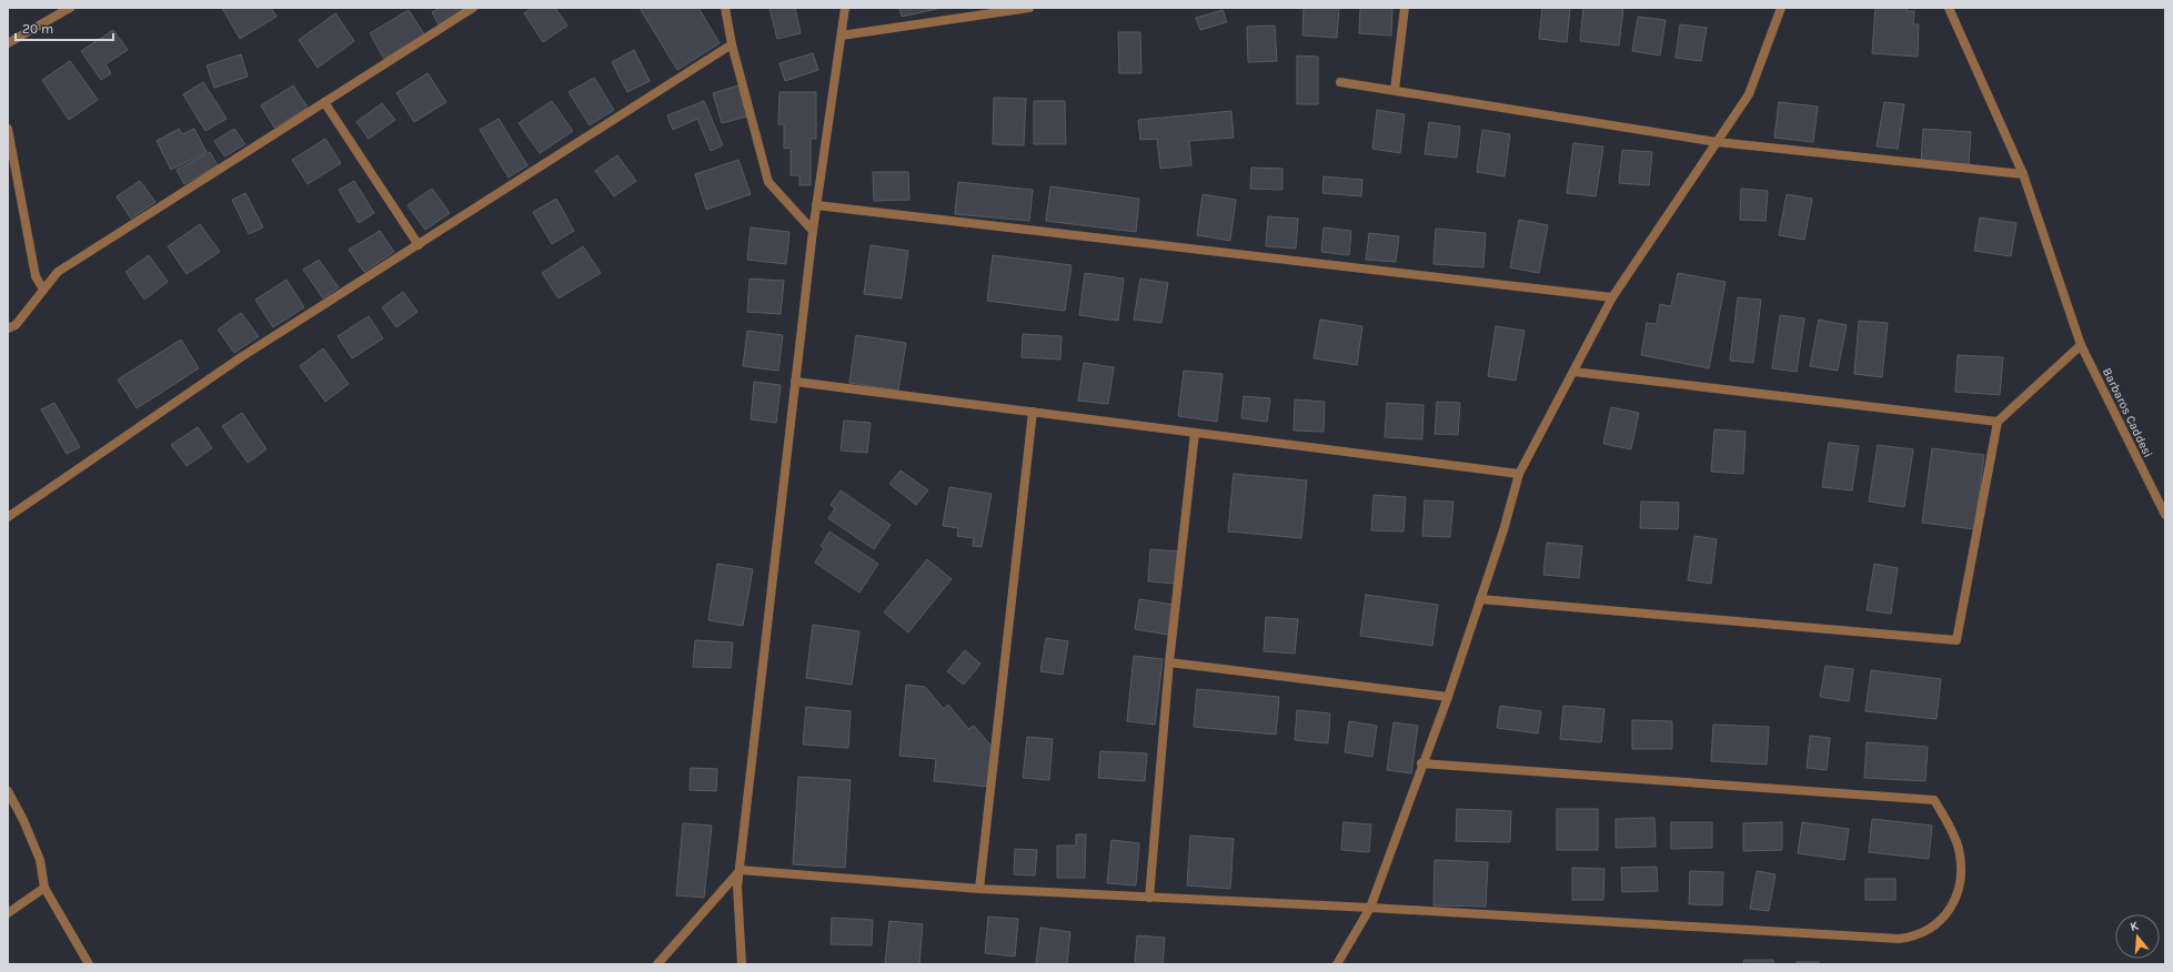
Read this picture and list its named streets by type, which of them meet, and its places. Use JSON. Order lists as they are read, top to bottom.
{
  "streets": {
    "street": ["Barbaros Caddesi"]
  },
  "scale_bar": "20 m",
  "north": "top"
}
